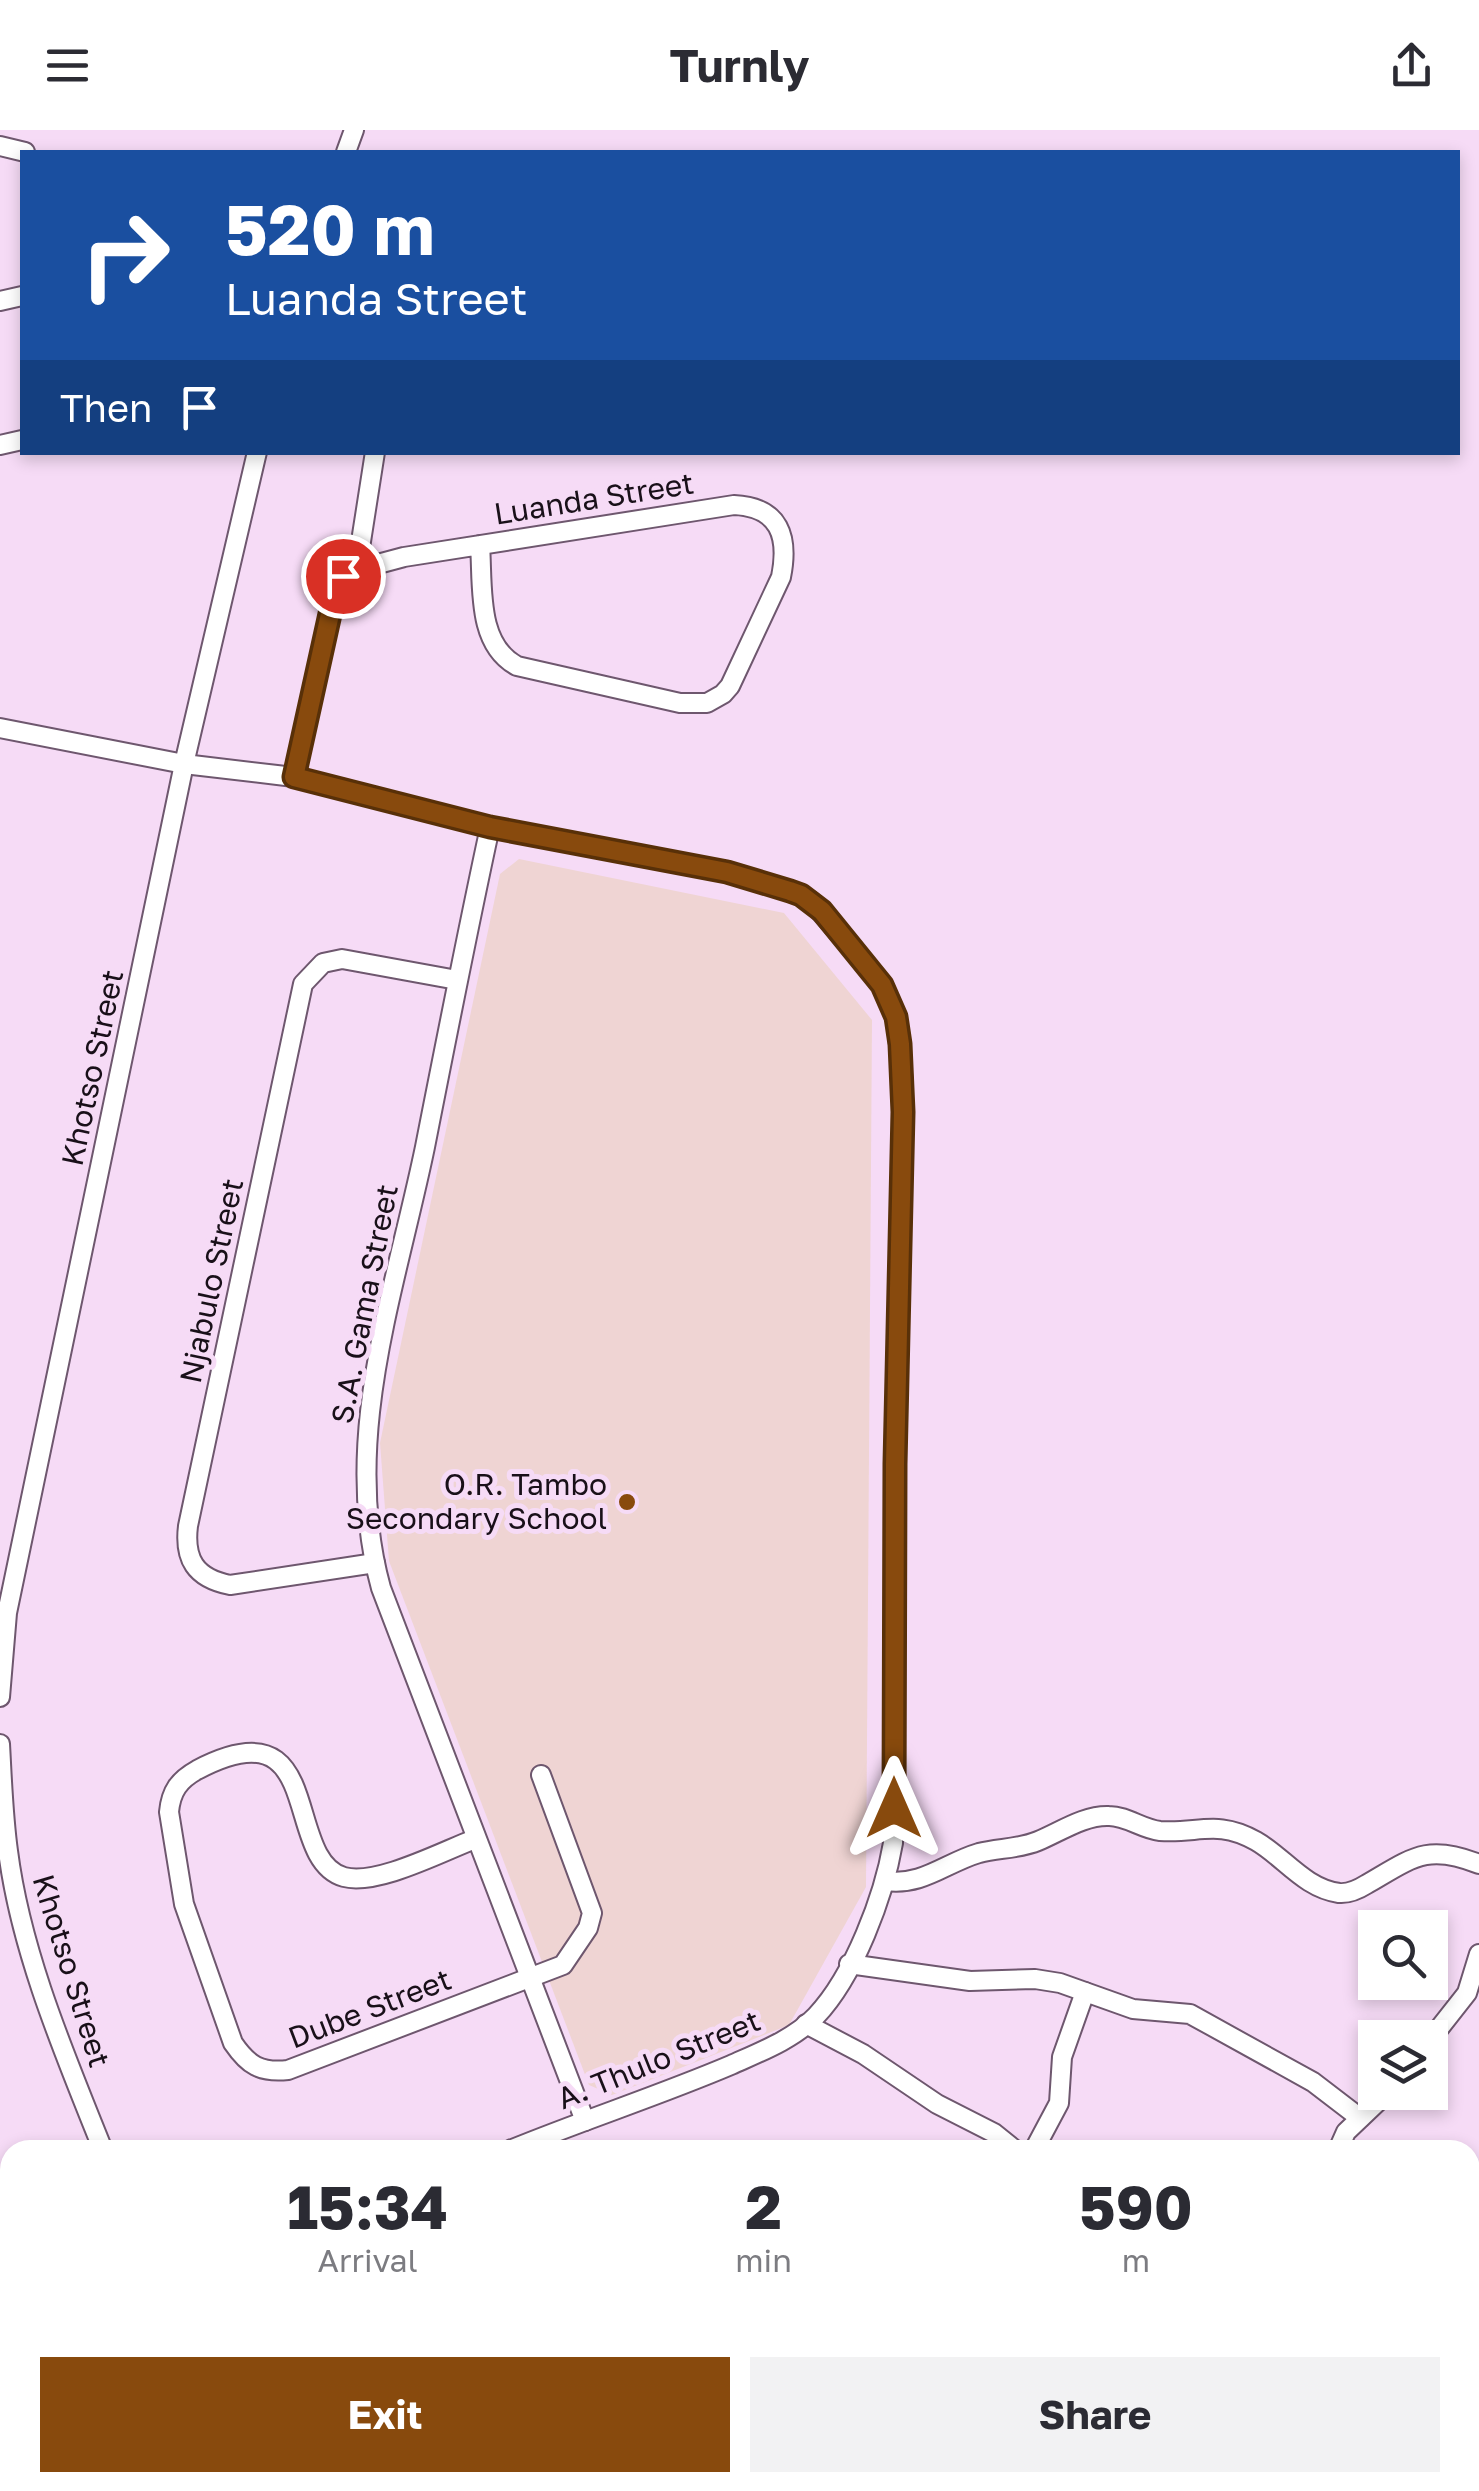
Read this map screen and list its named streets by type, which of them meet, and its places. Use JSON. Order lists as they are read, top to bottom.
{
  "streets": {
    "street": [
      "Luanda Street",
      "Khotso Street",
      "Njabulo Street",
      "S.A. Gama Street",
      "Dube Street",
      "A. Thulo Street"
    ]
  },
  "crossings": [
    ["Khotso Street", "A. Thulo Street"],
    ["Njabulo Street", "S.A. Gama Street"],
    ["S.A. Gama Street", "Dube Street"],
    ["S.A. Gama Street", "A. Thulo Street"]
  ],
  "places": ["O.R. Tambo Secondary School"],
  "page": {
    "header": "Turnly",
    "turn": ["520 m", "Luanda Street"],
    "then": "Then",
    "eta": [
      "15:34",
      "Arrival",
      "2",
      "min",
      "590",
      "m"
    ],
    "buttons": ["Exit", "Share"]
  }
}
